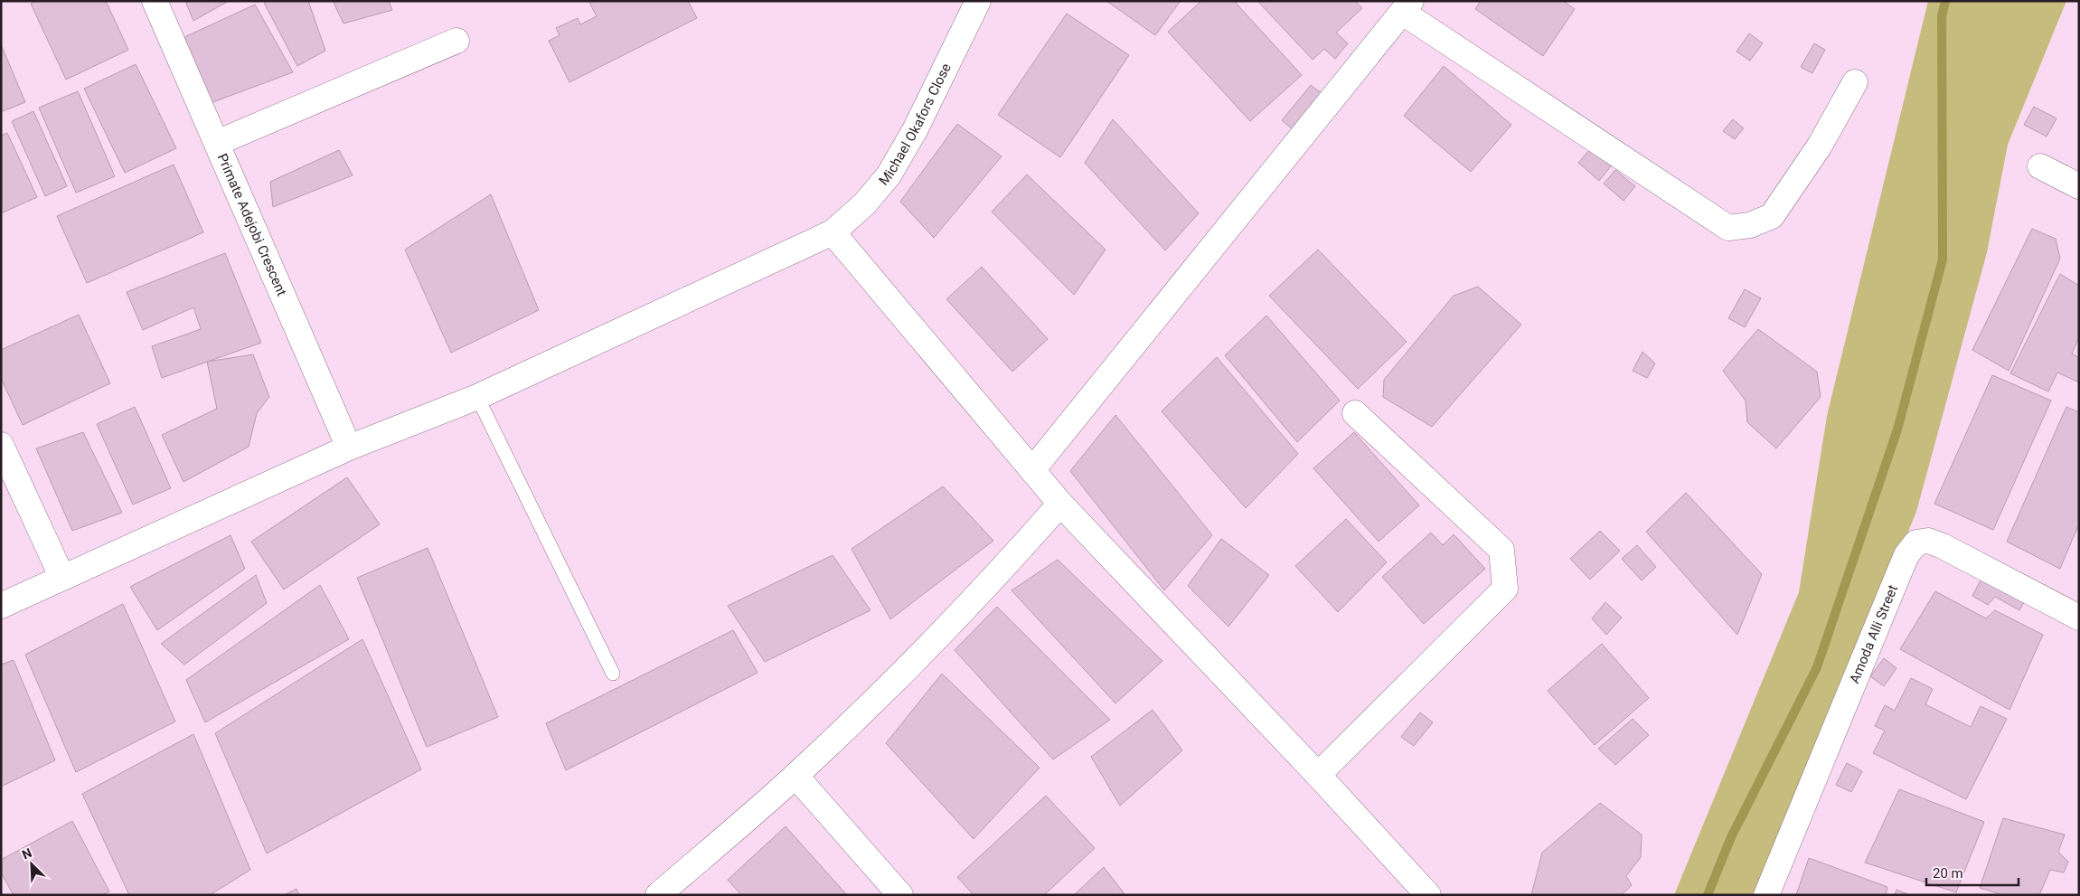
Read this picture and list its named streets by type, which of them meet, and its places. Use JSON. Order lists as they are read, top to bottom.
{
  "streets": {
    "street": ["Michael Okafors Close", "Primate Adejobi Crescent", "Amoda Alli Street"]
  },
  "crossings": [
    ["Michael Okafors Close", "Primate Adejobi Crescent"]
  ],
  "scale_bar": "20 m",
  "north": "top left"
}
